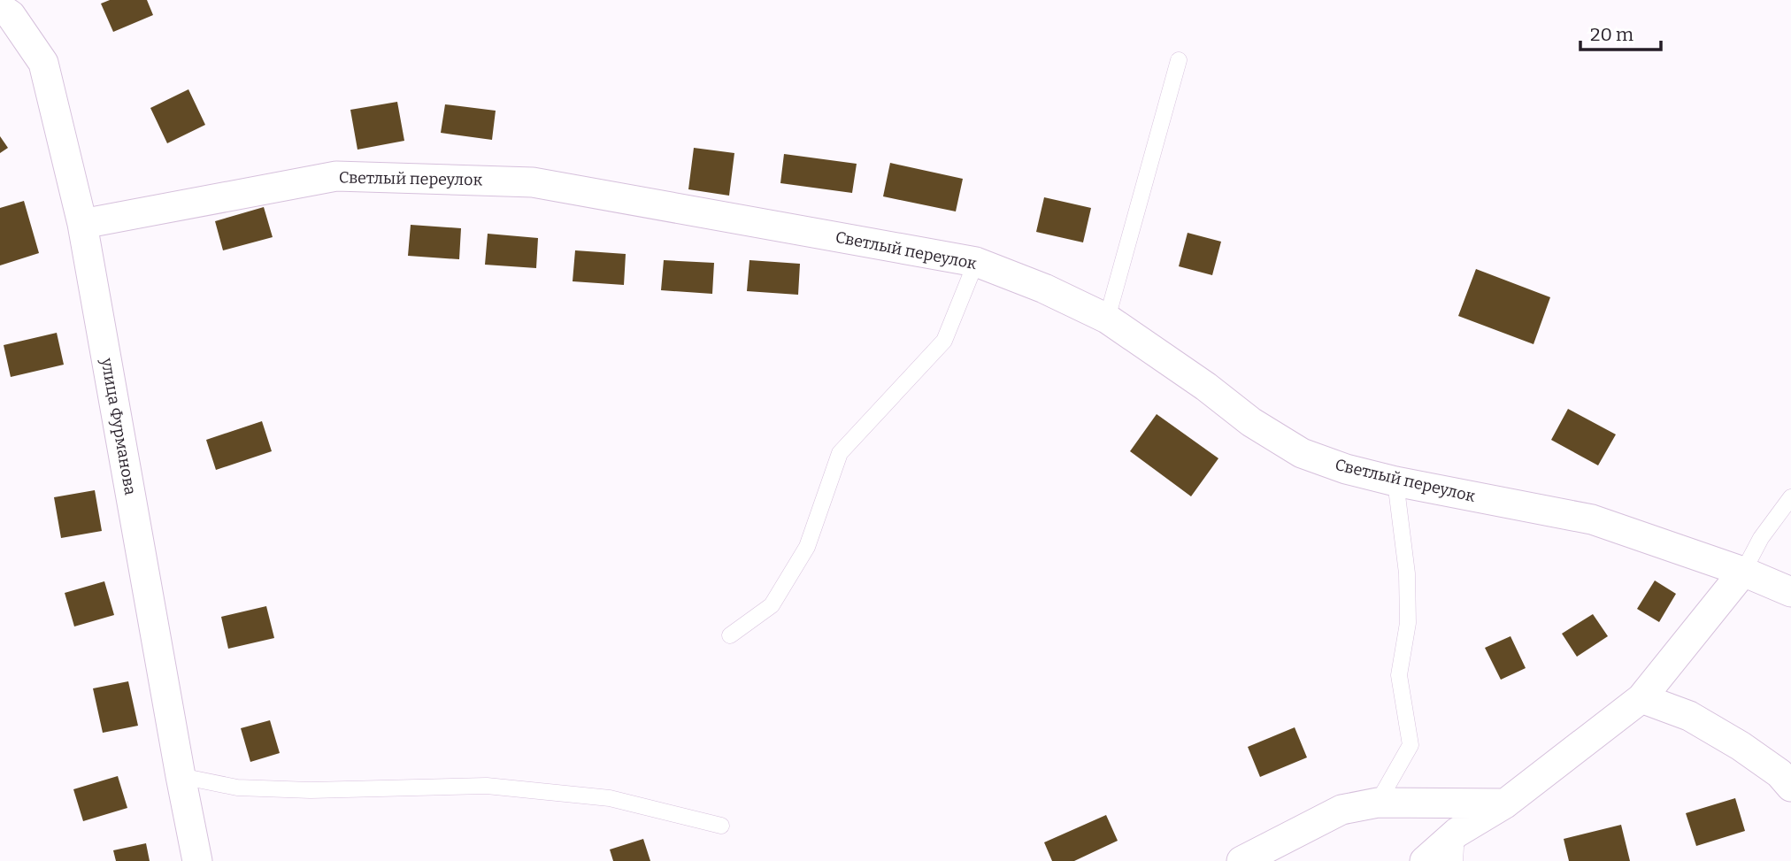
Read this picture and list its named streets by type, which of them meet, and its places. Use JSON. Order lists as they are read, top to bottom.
{
  "streets": {
    "street": ["Светлый переулок", "улица Фурманова"]
  },
  "crossings": [
    ["Светлый переулок", "улица Фурманова"]
  ],
  "scale_bar": "20 m"
}
